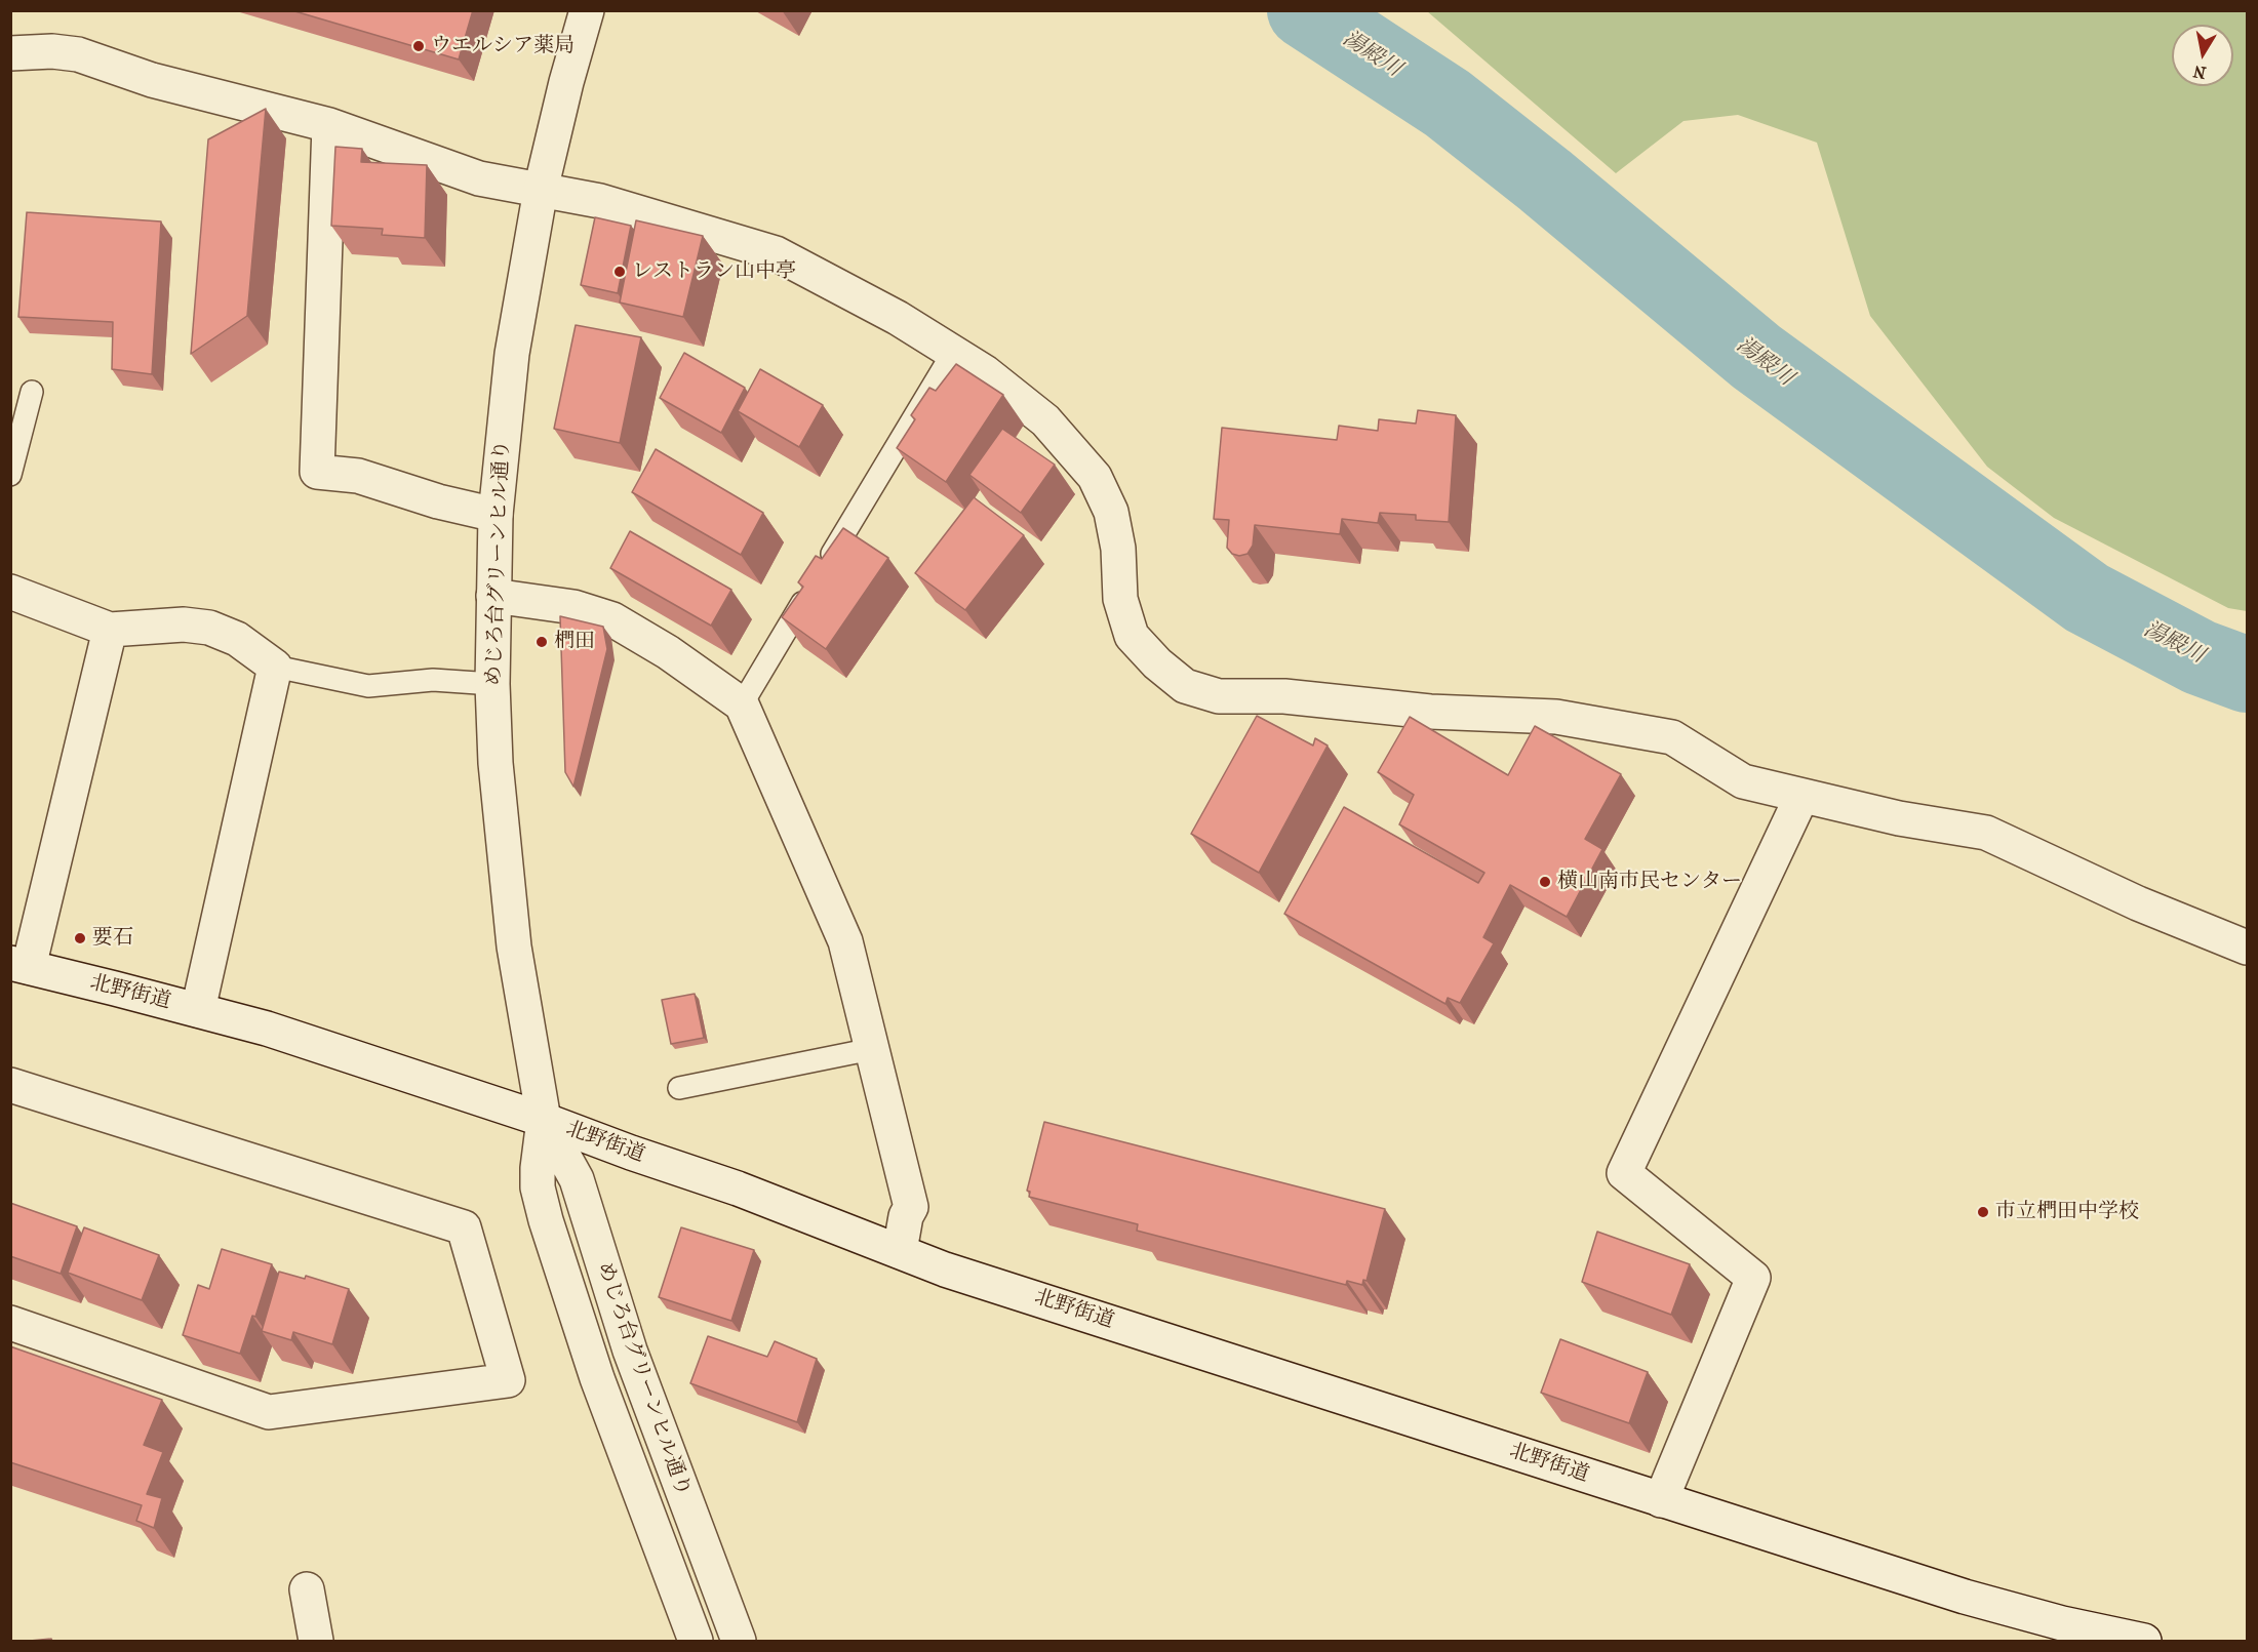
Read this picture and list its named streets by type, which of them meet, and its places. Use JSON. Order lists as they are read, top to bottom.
{
  "streets": {
    "street": ["めじろ台グリーンヒル通り", "北野街道"]
  },
  "crossings": [
    ["めじろ台グリーンヒル通り", "北野街道"]
  ],
  "water": ["湯殿川"],
  "places": [
    "ウエルシア薬局",
    "レストラン山中亭",
    "椚田",
    "横山南市民センター",
    "要石",
    "市立椚田中学校"
  ],
  "north": "bottom"
}
